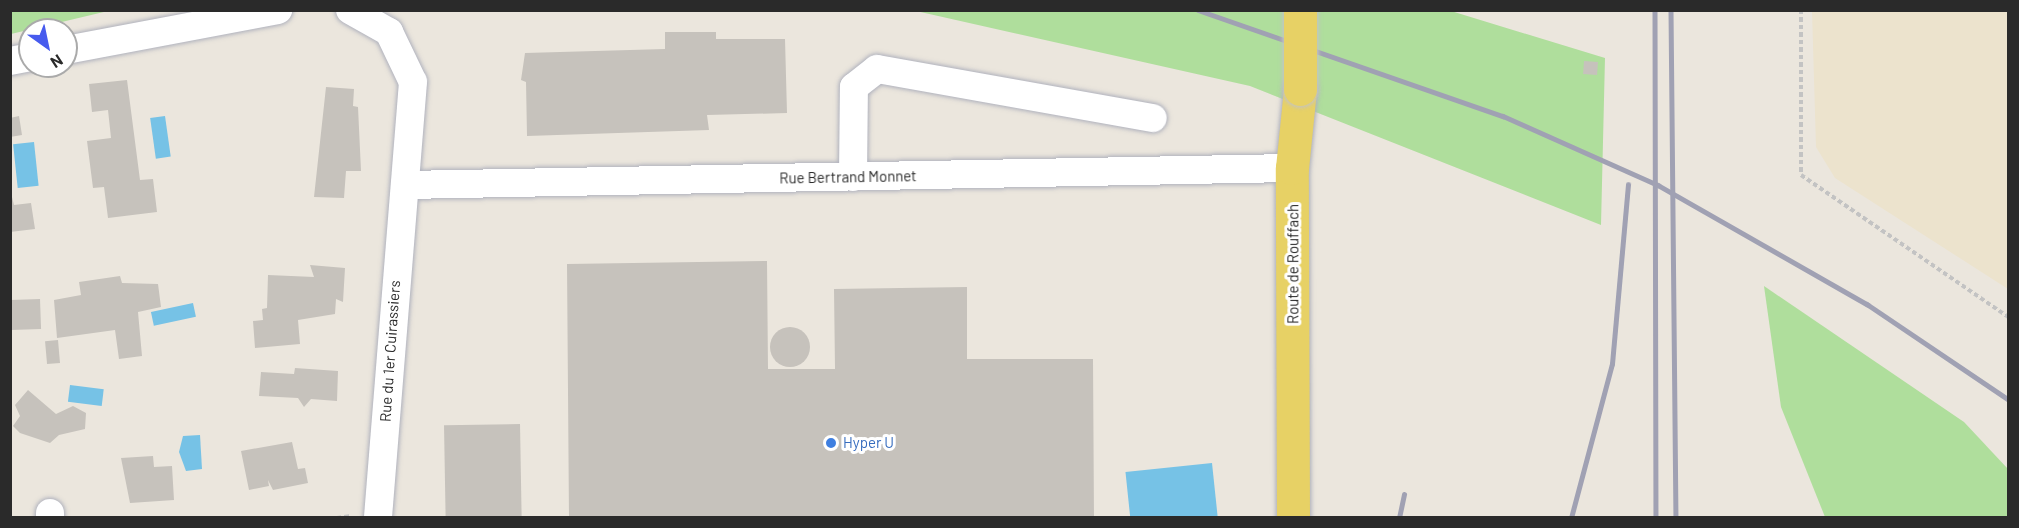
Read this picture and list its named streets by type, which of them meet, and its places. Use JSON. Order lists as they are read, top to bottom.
{
  "streets": {
    "main road": ["Route de Rouffach"],
    "street": ["Rue Bertrand Monnet", "Rue du 1er Cuirassiers"]
  },
  "crossings": [
    ["Rue Bertrand Monnet", "Route de Rouffach"],
    ["Rue Bertrand Monnet", "Rue du 1er Cuirassiers"]
  ],
  "places": ["Hyper U"],
  "north": "bottom right"
}
